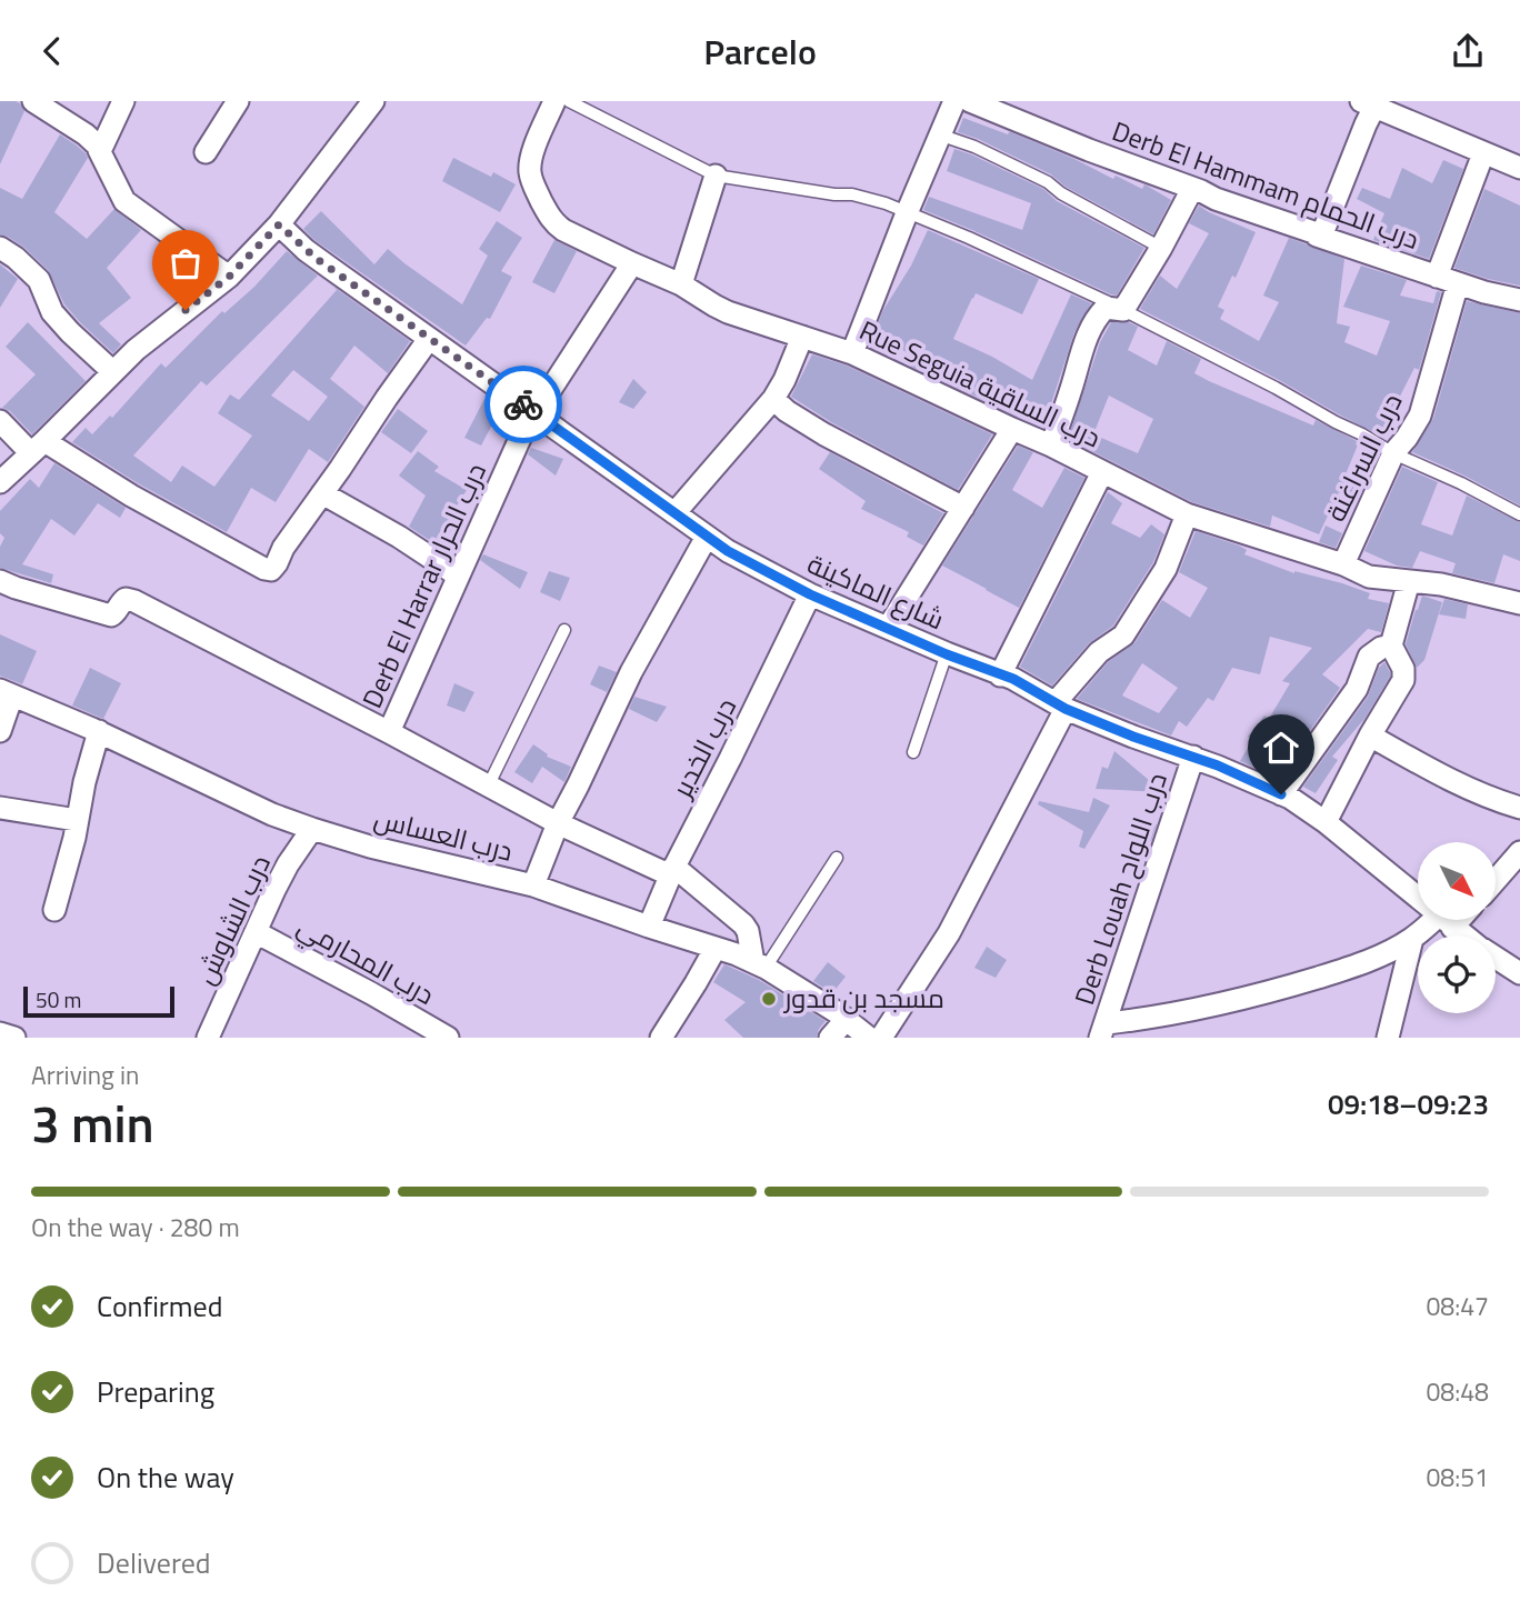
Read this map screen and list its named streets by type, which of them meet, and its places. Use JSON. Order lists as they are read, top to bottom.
{
  "streets": {
    "street": [
      "Derb El Hammam درب الحمام",
      "Rue Seguia درب الساقية",
      "درب السراغنة",
      "Derb El Harrar درب الحرار",
      "شارع الماكينة",
      "درب الخدير",
      "درب العساس",
      "Derb Louah درب اللواح",
      "درب الشاوش",
      "درب المحارمي"
    ]
  },
  "crossings": [
    ["Derb El Hammam درب الحمام", "درب السراغنة"],
    ["Rue Seguia درب الساقية", "درب السراغنة"],
    ["Rue Seguia درب الساقية", "Derb El Harrar درب الحرار"],
    ["Derb El Harrar درب الحرار", "شارع الماكينة"],
    ["شارع الماكينة", "درب الخدير"],
    ["شارع الماكينة", "Derb Louah درب اللواح"],
    ["درب الخدير", "درب العساس"],
    ["درب العساس", "درب الشاوش"],
    ["درب الشاوش", "درب المحارمي"]
  ],
  "places": ["مسجد بن قدور"],
  "scale_bar": "50 m",
  "north": "bottom right",
  "page": {
    "header": "Parcelo",
    "scale": "50 m",
    "heading": ["3 min", "Arriving in", "09:18–09:23"],
    "bar": "On the way · 280 m",
    "list": [
      ["Confirmed", "08:47"],
      ["Preparing", "08:48"],
      ["On the way", "08:51"],
      "Delivered"
    ]
  }
}
